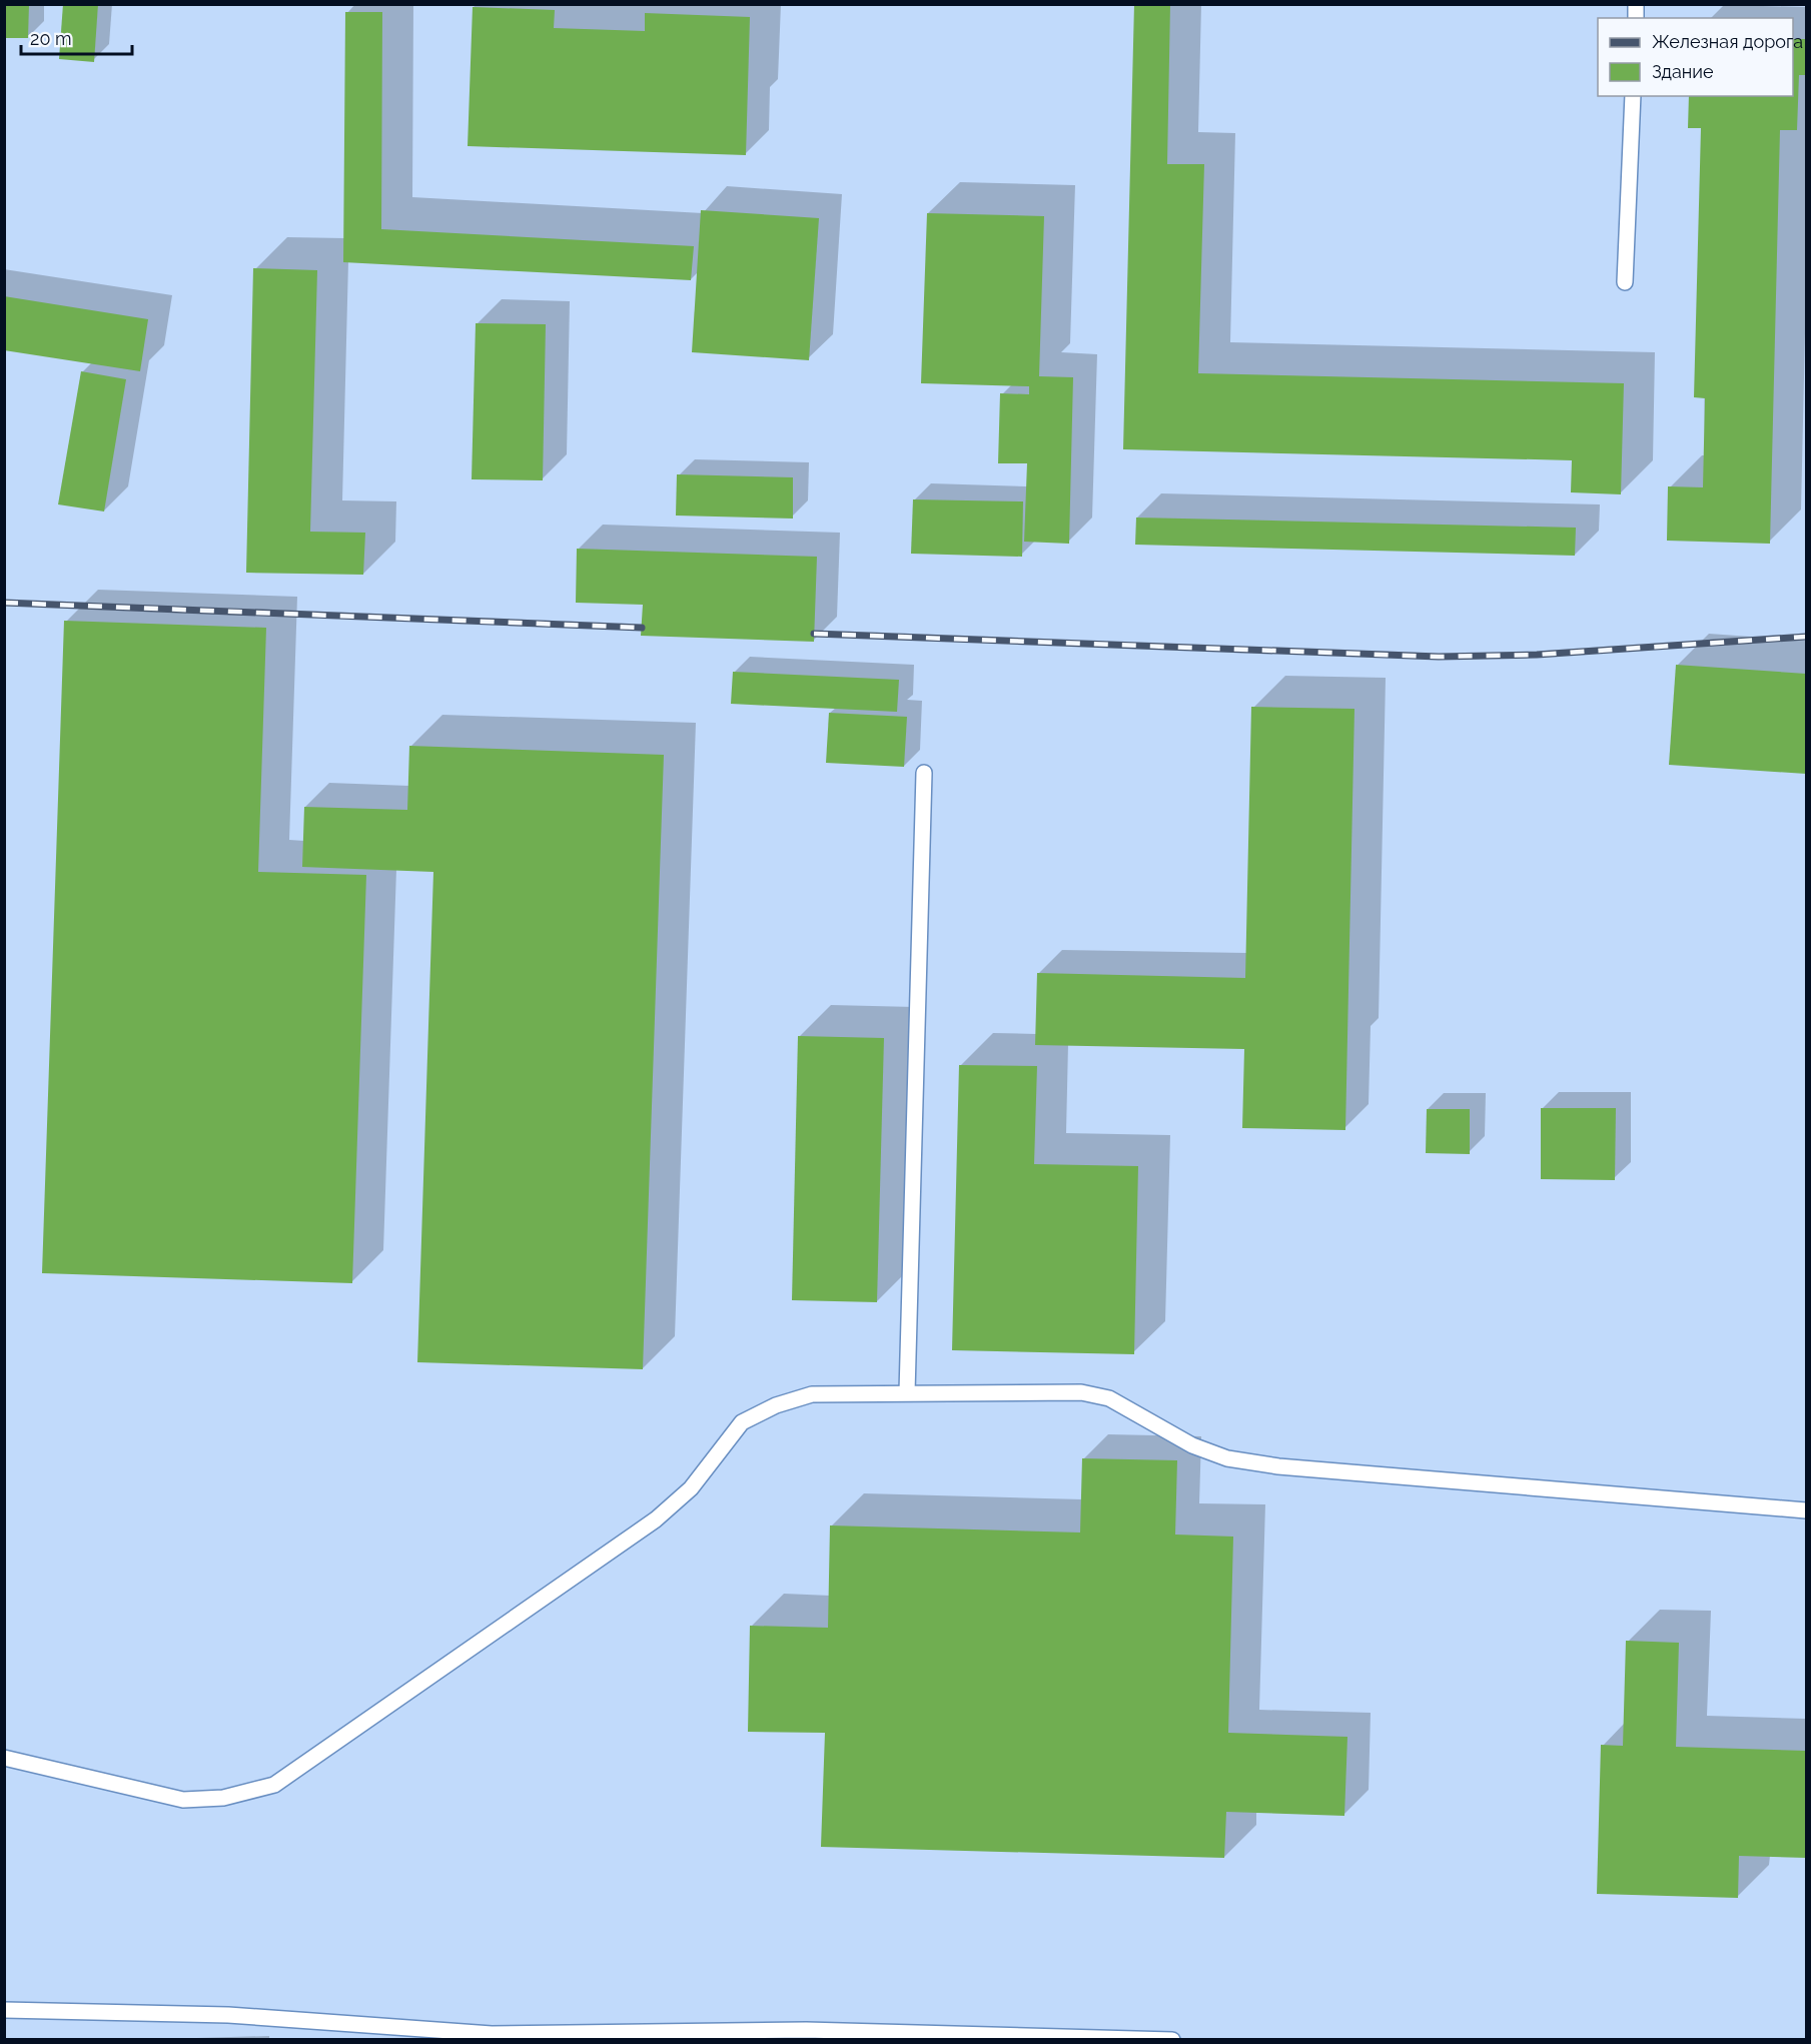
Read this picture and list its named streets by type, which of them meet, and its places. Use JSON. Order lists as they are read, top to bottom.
{
  "legend": ["Железная дорога", "Здание"],
  "scale_bar": "20 m"
}
